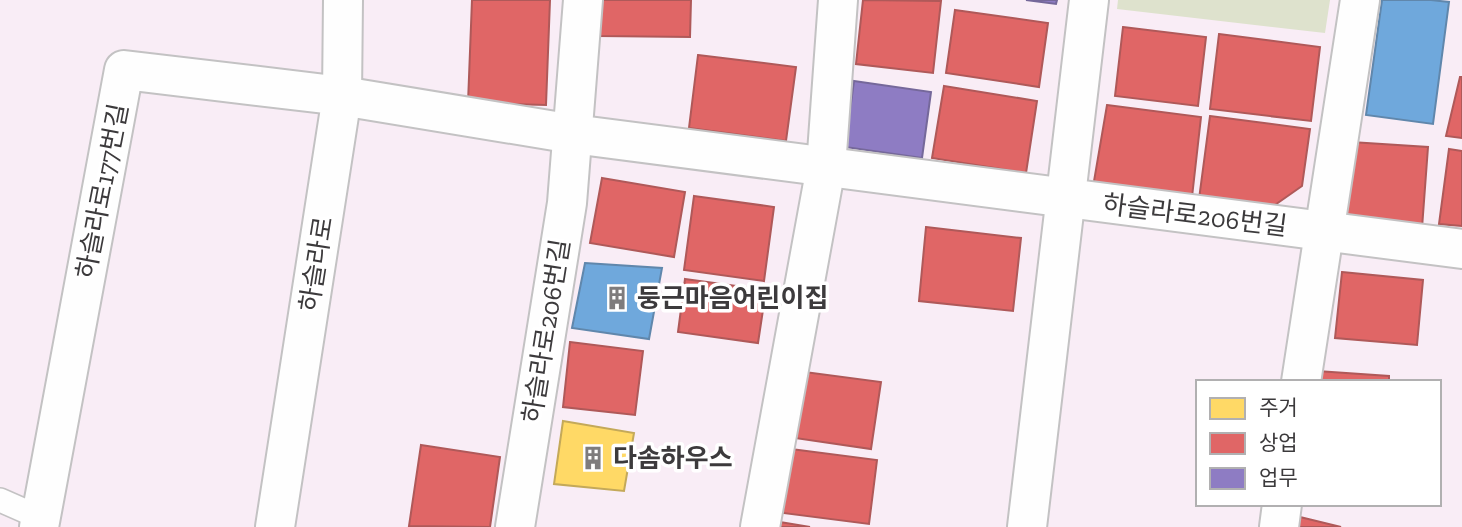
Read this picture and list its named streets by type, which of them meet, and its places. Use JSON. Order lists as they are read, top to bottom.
{
  "streets": {
    "street": ["하슬라로177번길", "하슬라로206번길", "하슬라로"]
  },
  "crossings": [
    ["하슬라로177번길", "하슬라로206번길"],
    ["하슬라로177번길", "하슬라로"],
    ["하슬라로206번길", "하슬라로"]
  ],
  "places": {
    "building": ["둥근마음어린이집", "다솜하우스"]
  },
  "legend": ["주거", "상업", "업무"]
}
